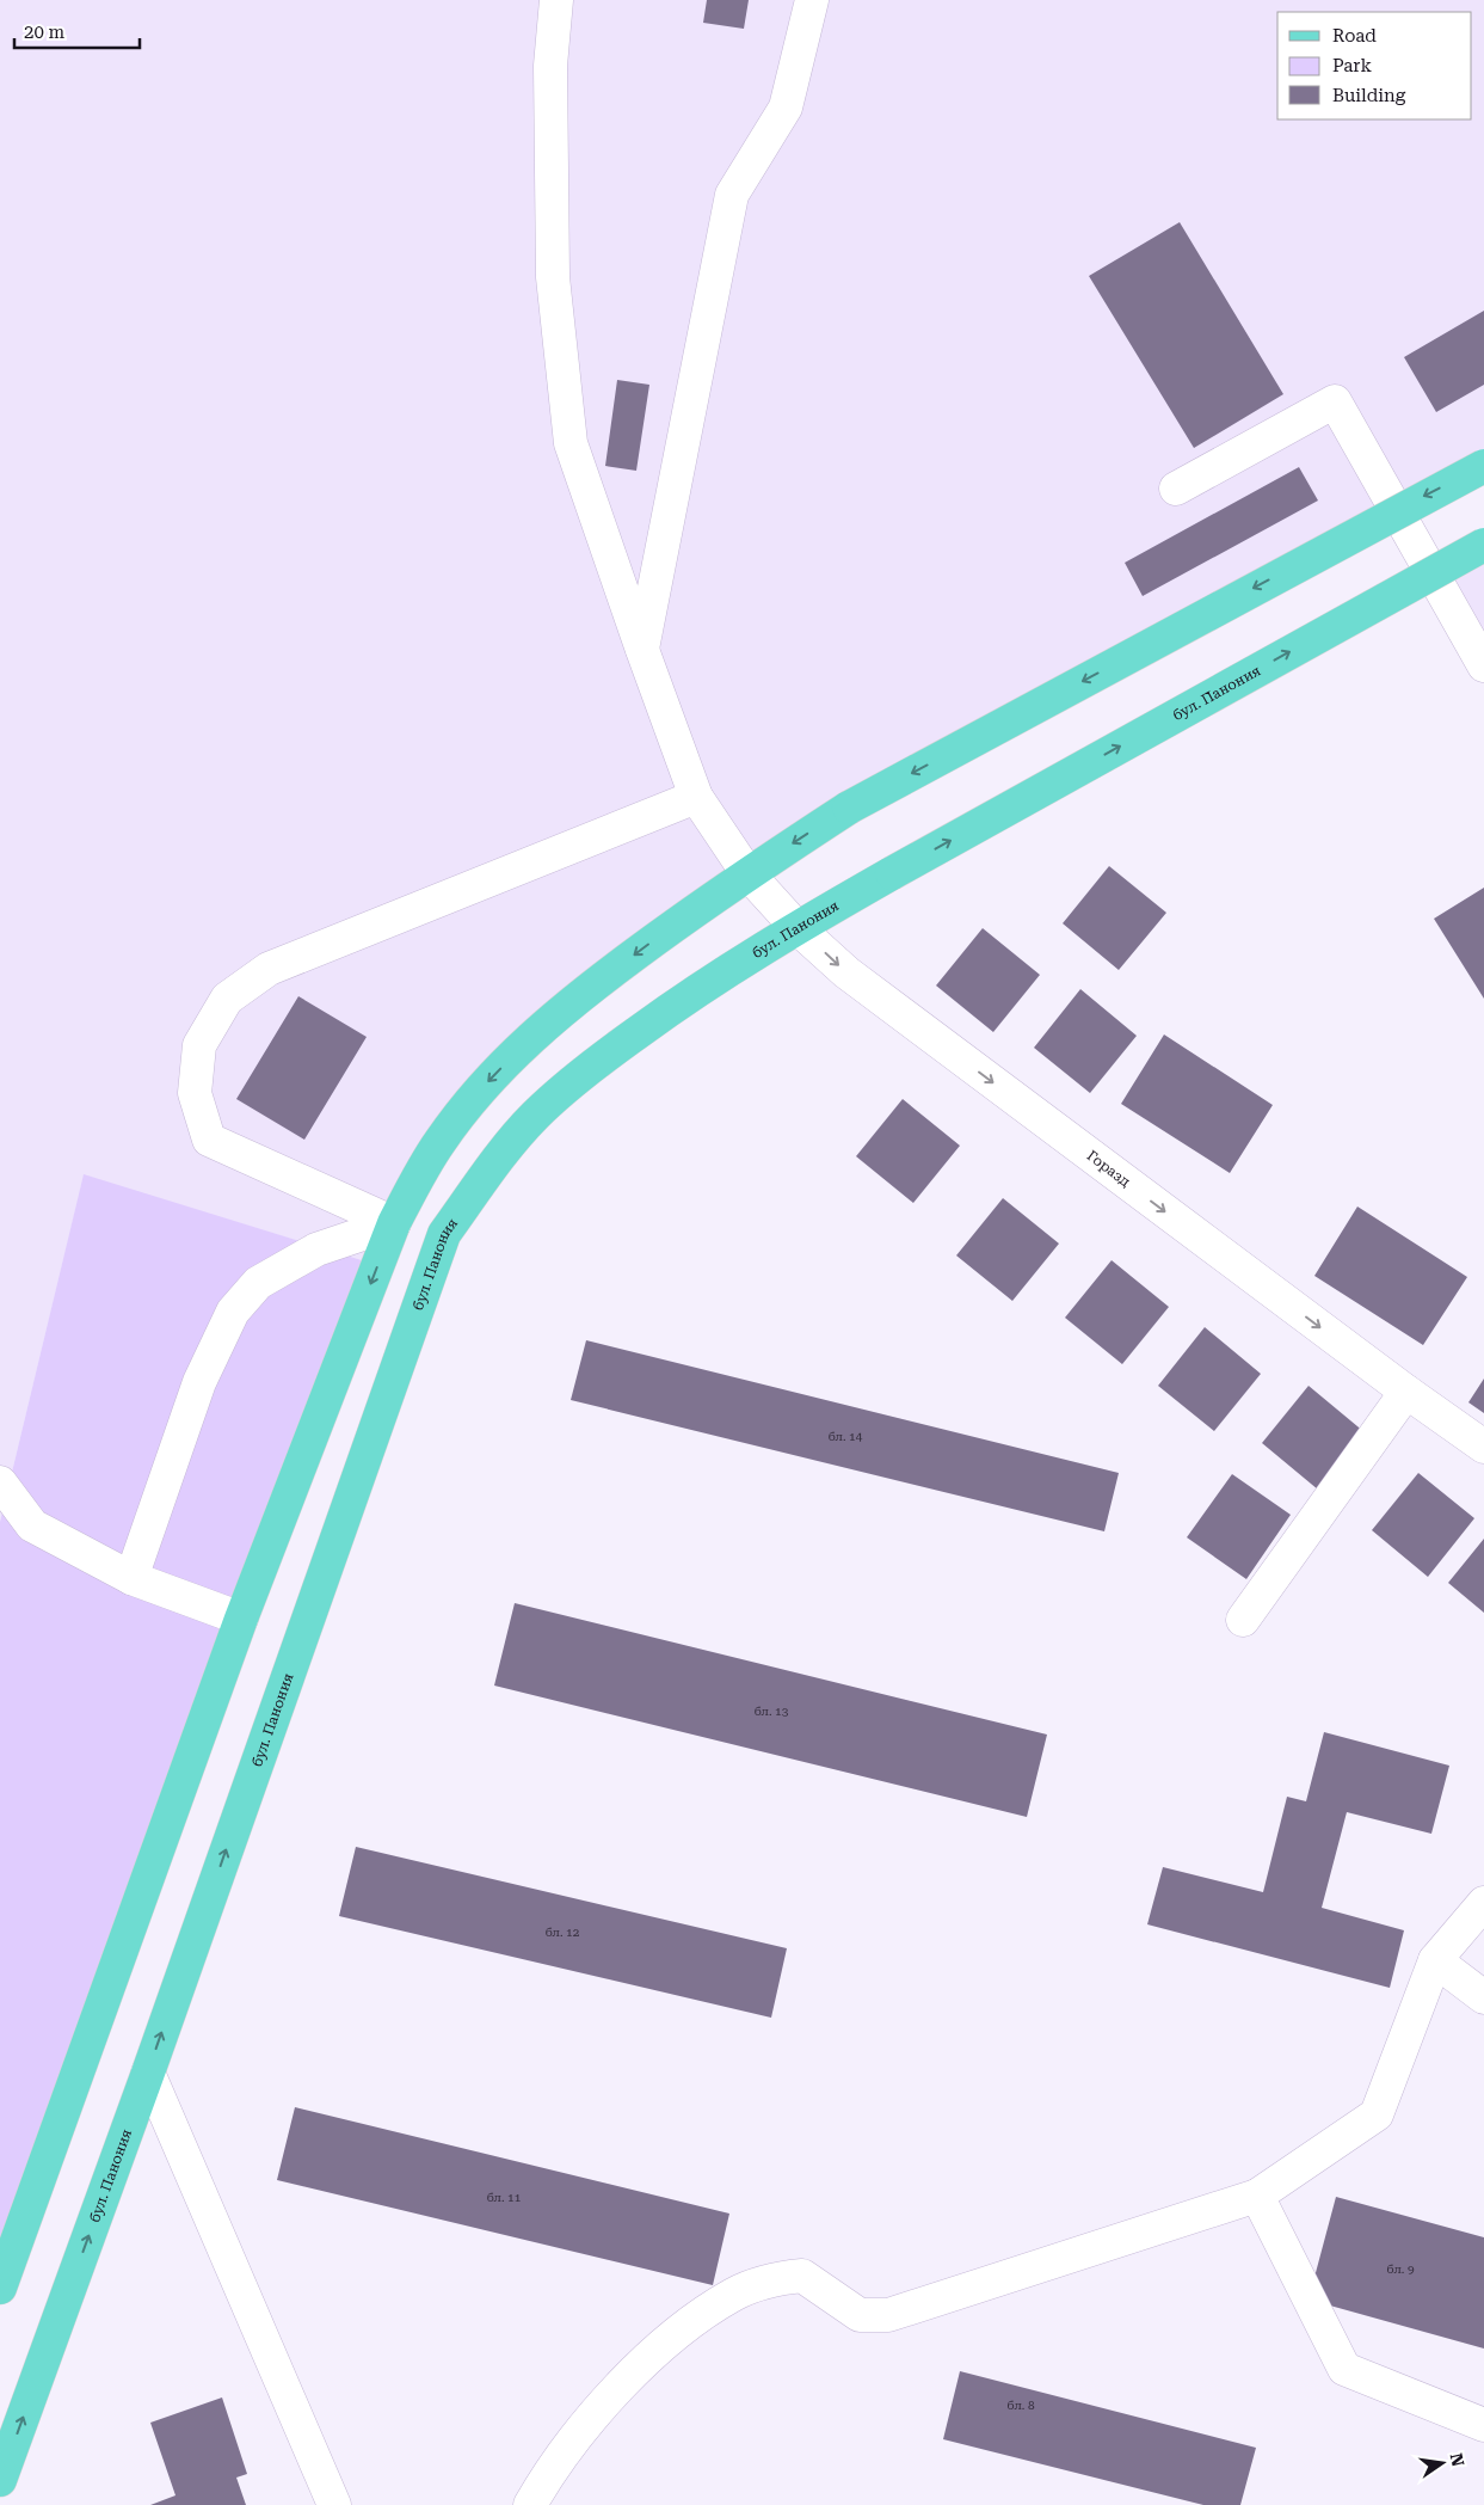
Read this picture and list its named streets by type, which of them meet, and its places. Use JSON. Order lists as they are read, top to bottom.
{
  "streets": {
    "main road": ["бул. Панония"],
    "street": ["Горазд"]
  },
  "crossings": [
    ["бул. Панония", "Горазд"]
  ],
  "one_way": ["Горазд"],
  "house_numbers": [
    "бл. 14",
    "бл. 13",
    "бл. 12",
    "бл. 11",
    "бл. 9",
    "бл. 8"
  ],
  "legend": ["Road", "Park", "Building"],
  "scale_bar": "20 m",
  "north": "right"
}
